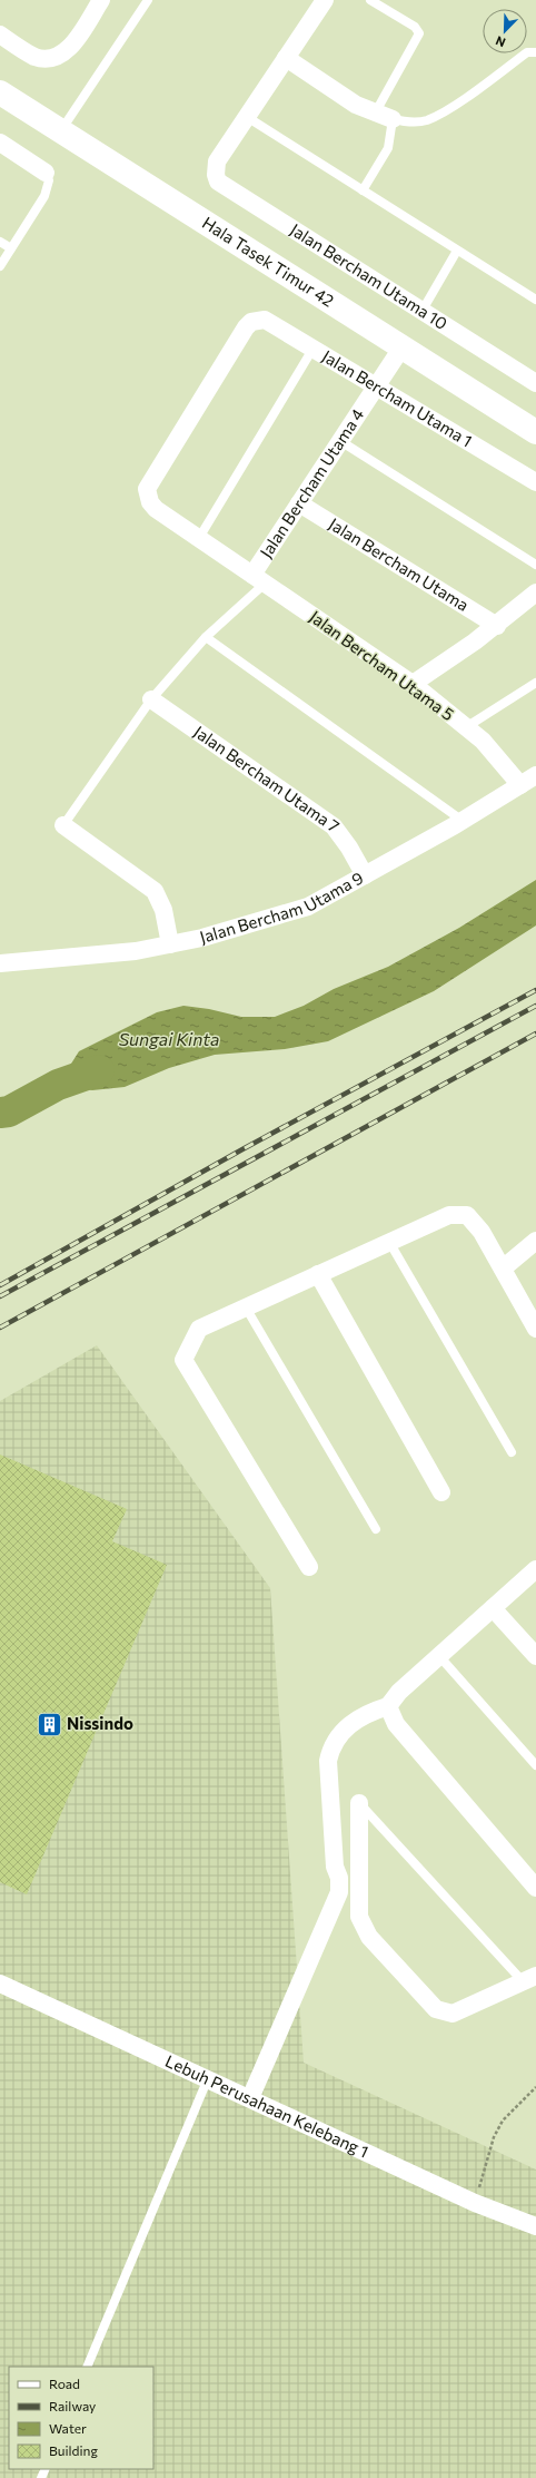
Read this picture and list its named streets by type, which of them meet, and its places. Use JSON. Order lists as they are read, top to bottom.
{
  "streets": {
    "street": [
      "Hala Tasek Timur 42",
      "Jalan Bercham Utama 10",
      "Jalan Bercham Utama 1",
      "Jalan Bercham Utama 4",
      "Jalan Bercham Utama",
      "Jalan Bercham Utama 5",
      "Jalan Bercham Utama 7",
      "Jalan Bercham Utama 9",
      "Lebuh Perusahaan Kelebang 1"
    ]
  },
  "crossings": [
    ["Hala Tasek Timur 42", "Jalan Bercham Utama 4"],
    ["Jalan Bercham Utama 1", "Jalan Bercham Utama 4"],
    ["Jalan Bercham Utama 1", "Jalan Bercham Utama 5"],
    ["Jalan Bercham Utama 4", "Jalan Bercham Utama"],
    ["Jalan Bercham Utama 4", "Jalan Bercham Utama 5"],
    ["Jalan Bercham Utama 5", "Jalan Bercham Utama 9"],
    ["Jalan Bercham Utama 7", "Jalan Bercham Utama 9"]
  ],
  "water": ["Sungai Kinta"],
  "places": {
    "building": ["Nissindo"]
  },
  "legend": [
    "Road",
    "Railway",
    "Water",
    "Building"
  ],
  "north": "bottom left"
}
